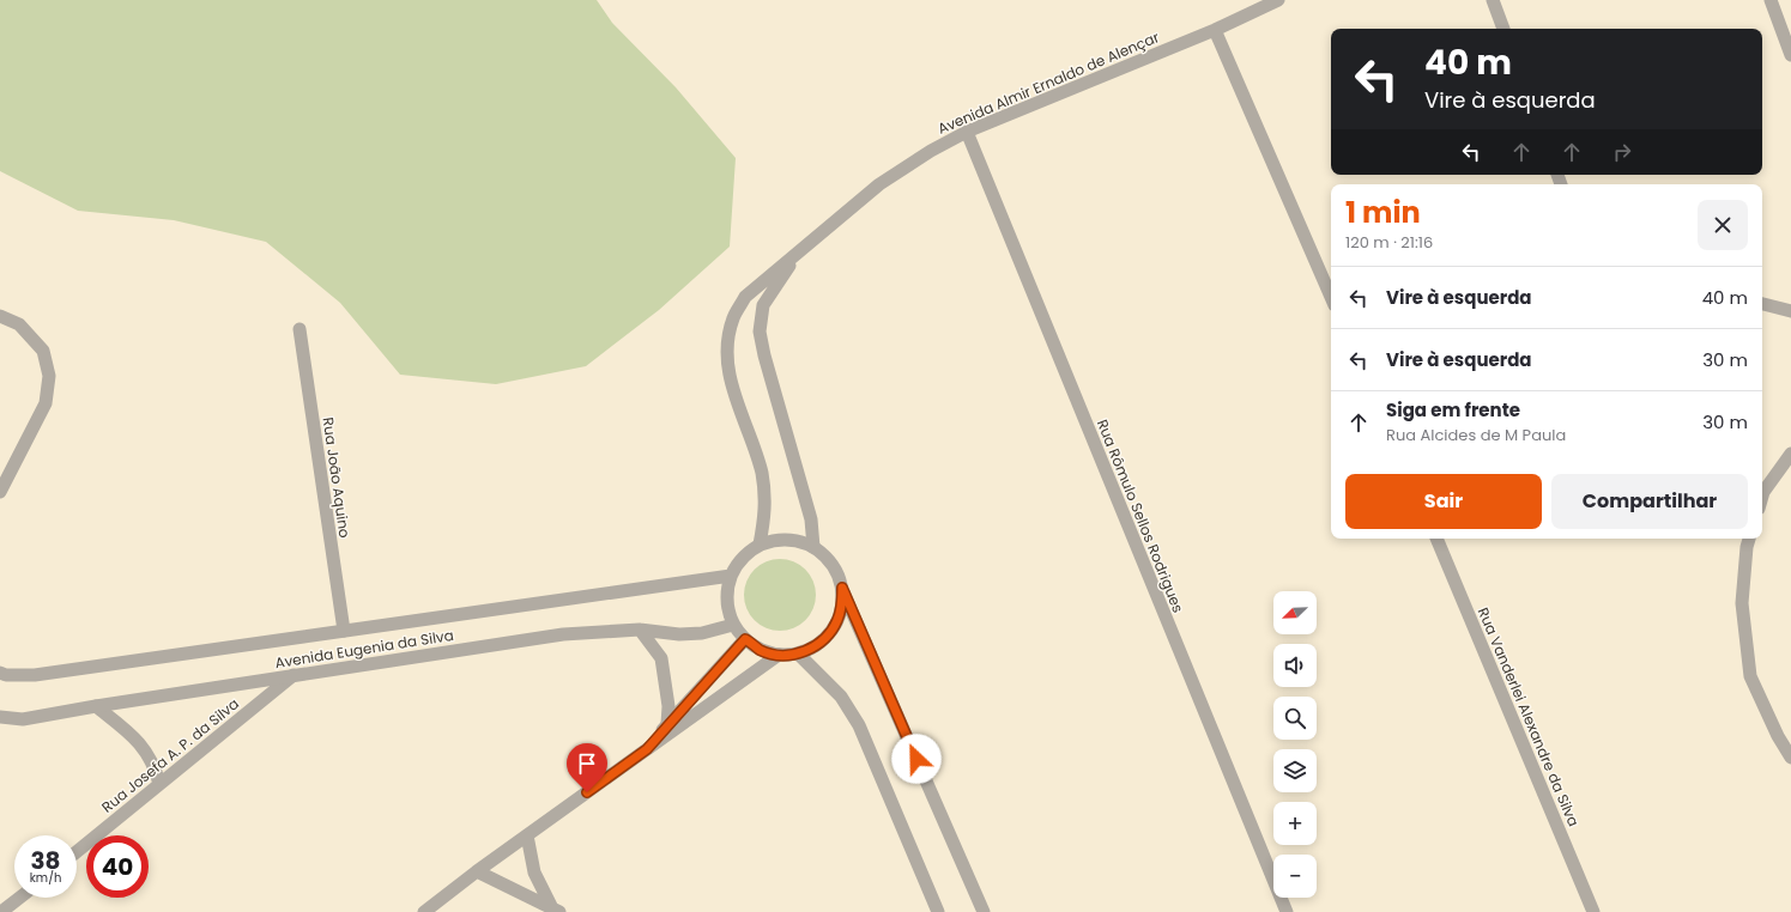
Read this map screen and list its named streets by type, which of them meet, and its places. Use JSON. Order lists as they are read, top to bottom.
{
  "streets": {
    "street": [
      "Avenida Almir Ernaldo de Alençar",
      "Rua João Aquino",
      "Rua Rômulo Sellos Rodrigues",
      "Avenida Eugenia da Silva",
      "Rua Vanderlei Alexandre da Silva",
      "Rua Josefa A. P. da Silva"
    ]
  },
  "crossings": [
    ["Avenida Almir Ernaldo de Alençar", "Rua Rômulo Sellos Rodrigues"],
    ["Rua João Aquino", "Avenida Eugenia da Silva"],
    ["Avenida Eugenia da Silva", "Rua Josefa A. P. da Silva"]
  ],
  "north": "bottom left",
  "page": {
    "turn": ["40 m", "Vire à esquerda"],
    "heading": ["1 min", "120 m · 21:16"],
    "list": [
      {
        "name": "Vire à esquerda",
        "value": "40 m"
      },
      {
        "name": "Vire à esquerda",
        "value": "30 m"
      },
      {
        "name": "Siga em frente",
        "note": "Rua Alcides de M Paula",
        "value": "30 m"
      }
    ],
    "buttons": ["Sair", "Compartilhar"],
    "map_buttons": ["+", "−"],
    "speed": "38 km/h",
    "limit": "40"
  }
}
